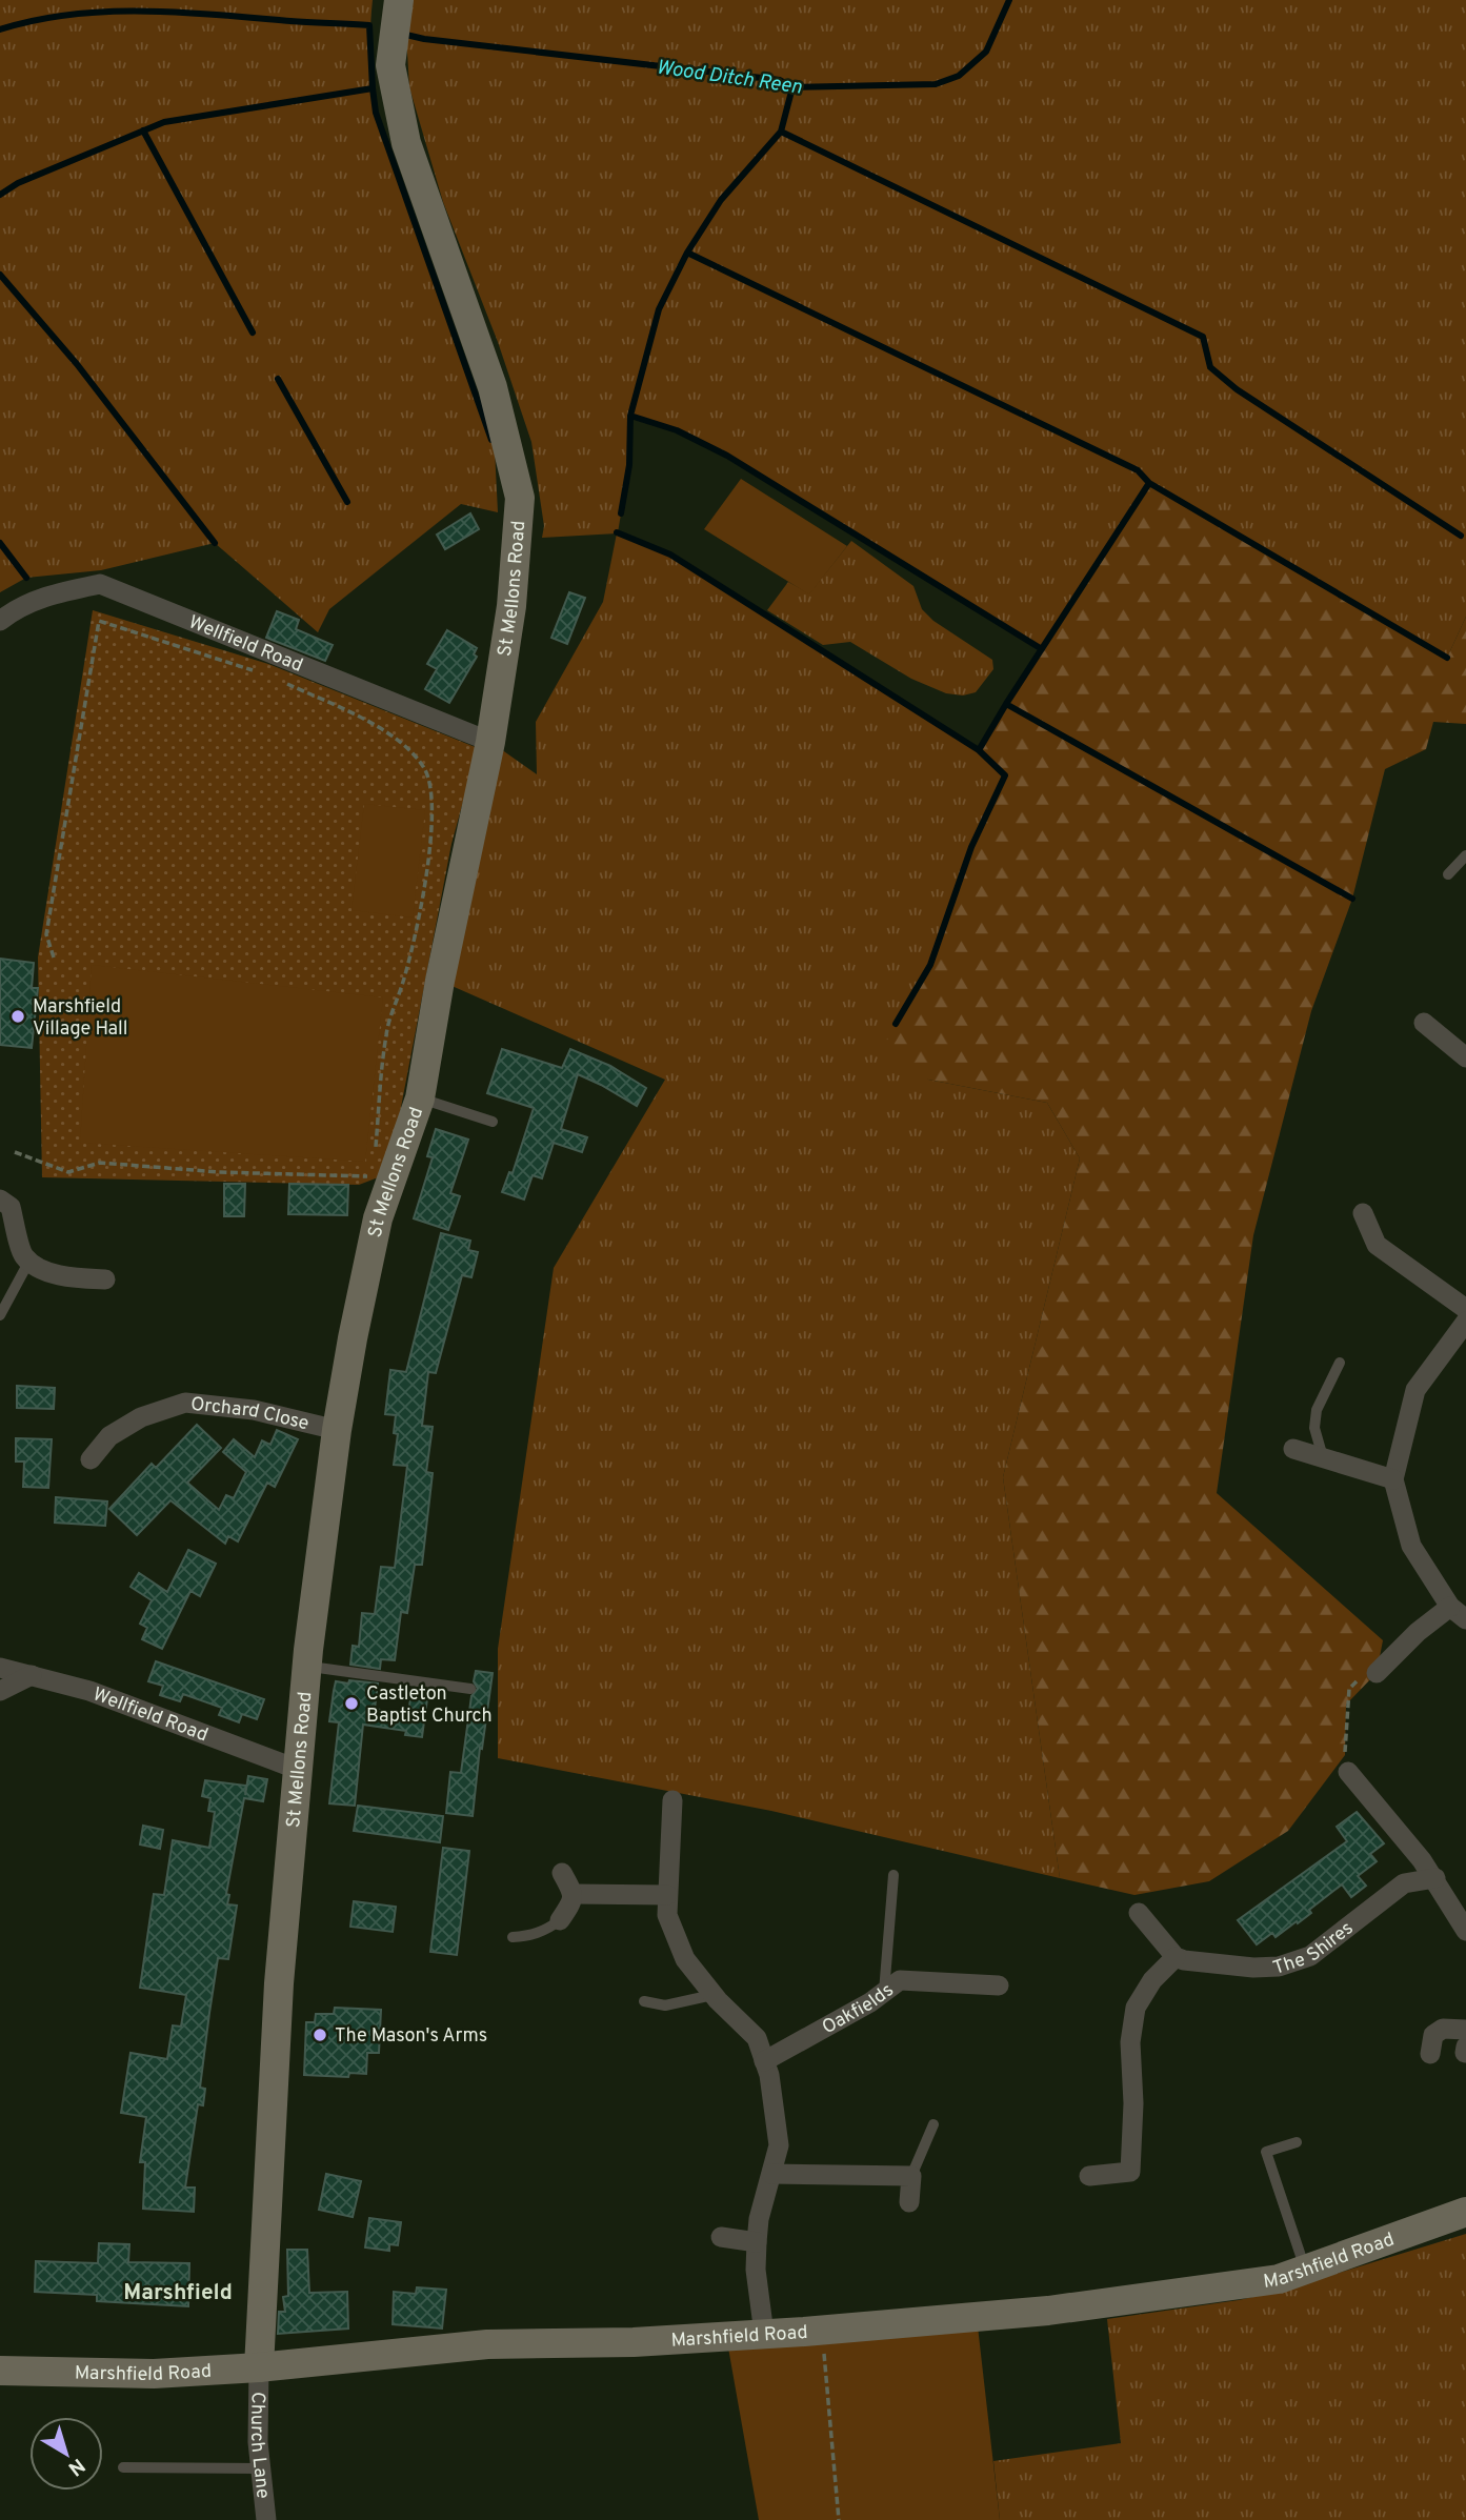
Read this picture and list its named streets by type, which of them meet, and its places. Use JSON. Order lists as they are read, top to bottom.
{
  "streets": {
    "street": [
      "St Mellons Road",
      "Wellfield Road",
      "Orchard Close",
      "The Shires",
      "Oakfields",
      "Marshfield Road",
      "Church Lane"
    ]
  },
  "crossings": [
    ["St Mellons Road", "Wellfield Road"],
    ["St Mellons Road", "Orchard Close"],
    ["St Mellons Road", "Marshfield Road"],
    ["St Mellons Road", "Church Lane"],
    ["Marshfield Road", "Church Lane"]
  ],
  "districts": ["Marshfield"],
  "water": ["Wood Ditch Reen"],
  "places": ["Marshfield Village Hall", "Castleton Baptist Church", "The Mason's Arms"],
  "north": "bottom right"
}
